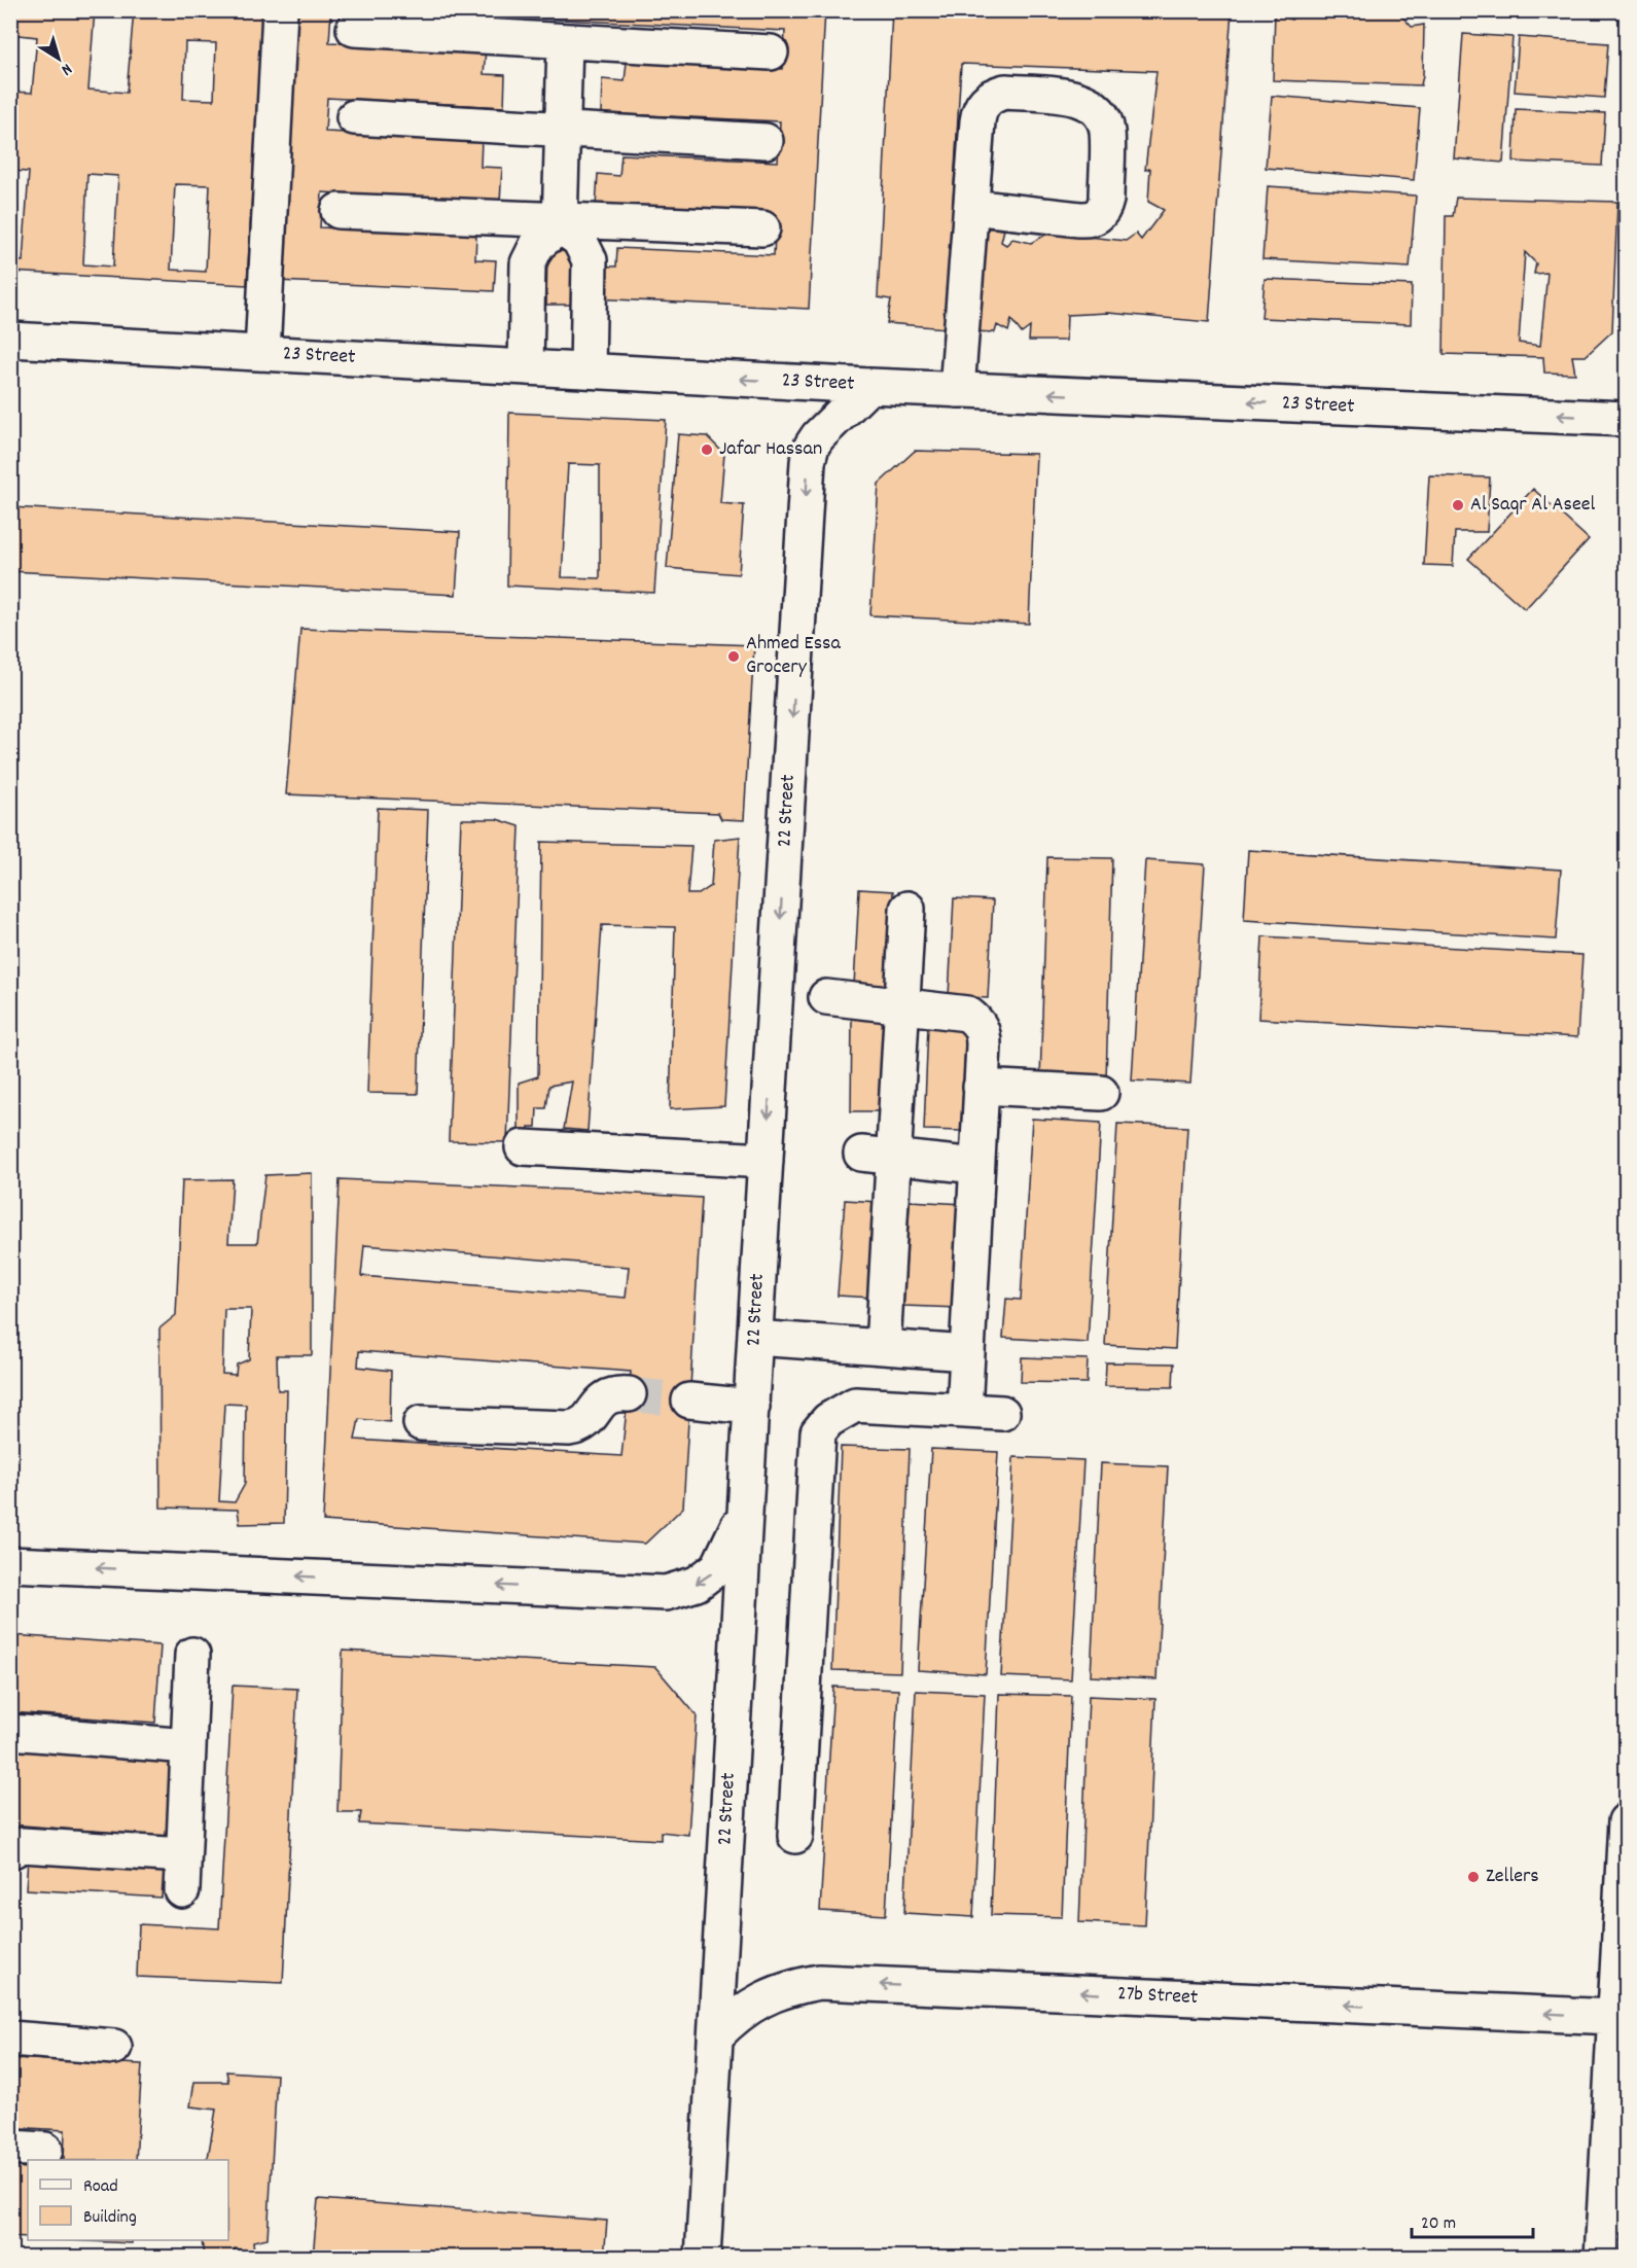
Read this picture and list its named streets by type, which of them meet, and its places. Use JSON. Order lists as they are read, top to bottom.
{
  "streets": {
    "street": ["23 Street", "22 Street", "27b Street"]
  },
  "crossings": [
    ["23 Street", "22 Street"],
    ["22 Street", "27b Street"]
  ],
  "one_way": ["27b Street"],
  "places": [
    "Jafar Hassan",
    "Al Saqr Al Aseel",
    "Ahmed Essa Grocery",
    "Zellers"
  ],
  "legend": ["Road", "Building"],
  "scale_bar": "20 m",
  "north": "bottom right"
}
